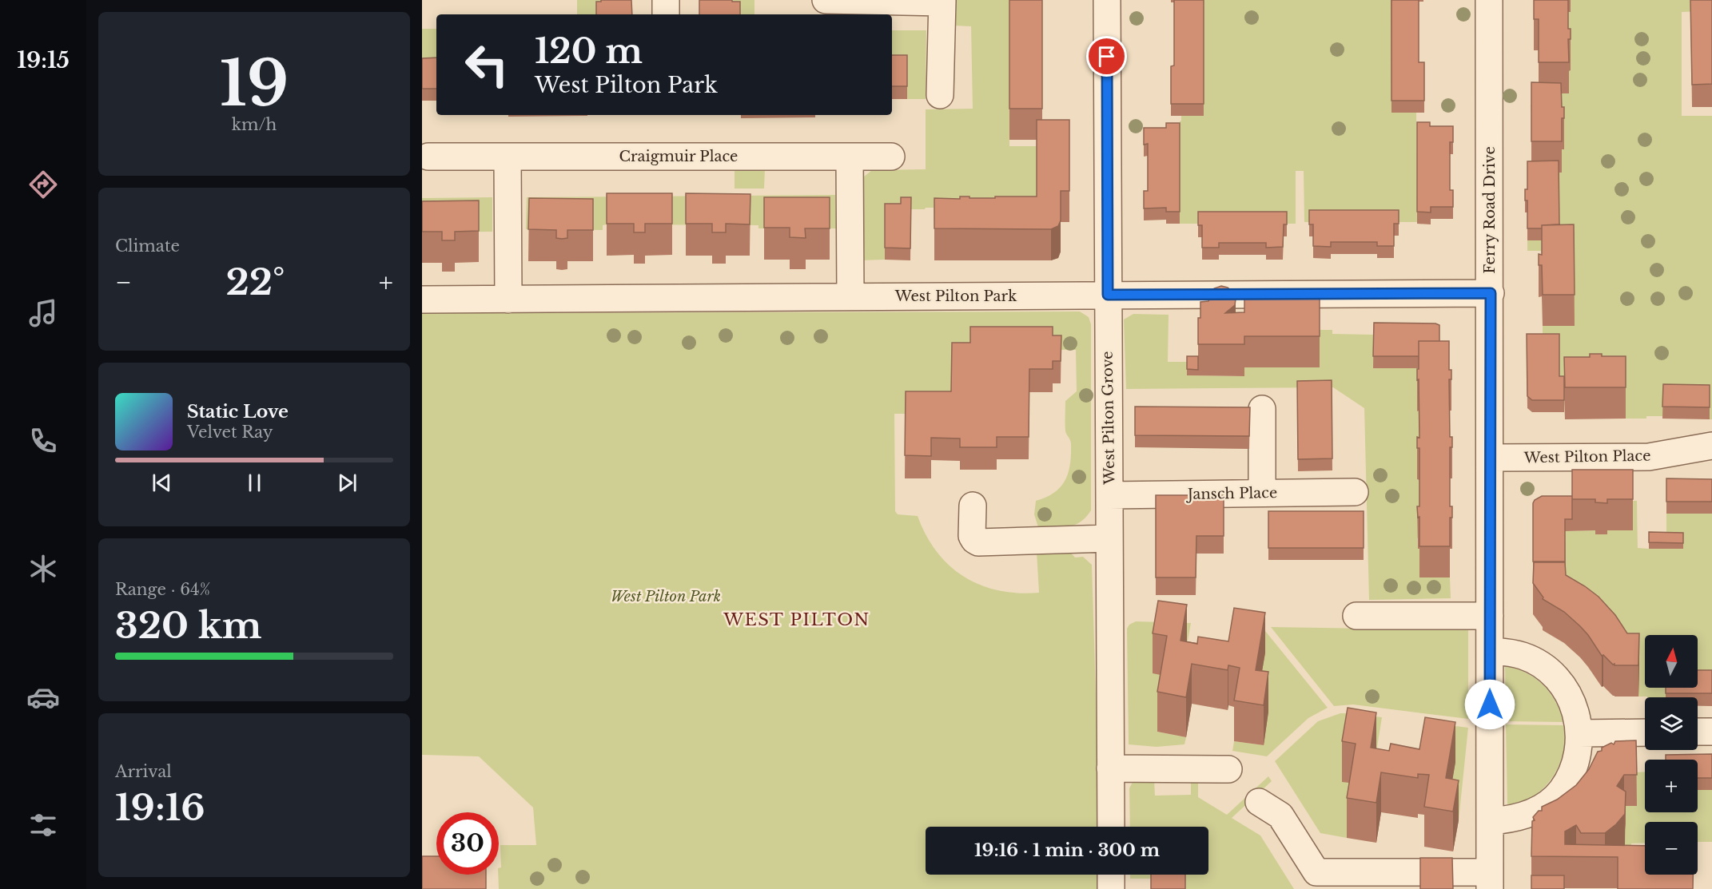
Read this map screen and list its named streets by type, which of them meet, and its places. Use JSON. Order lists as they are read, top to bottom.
{
  "streets": {
    "street": [
      "Craigmuir Place",
      "Ferry Road Drive",
      "West Pilton Park",
      "West Pilton Grove",
      "West Pilton Place",
      "Jansch Place"
    ]
  },
  "crossings": [
    ["Ferry Road Drive", "West Pilton Park"],
    ["Ferry Road Drive", "West Pilton Place"],
    ["West Pilton Park", "West Pilton Grove"],
    ["West Pilton Grove", "Jansch Place"]
  ],
  "districts": ["WEST PILTON"],
  "parks": ["West Pilton Park"],
  "north": "top",
  "page": {
    "tabs": "19:15",
    "tile": [
      ["19", "km/h"],
      "Climate",
      ["Range · 64%", "320 km"],
      ["Arrival", "19:16"]
    ],
    "turn": ["120 m", "West Pilton Park"],
    "heat": ["−", "22°", "+"],
    "song": ["Static Love", "Velvet Ray"],
    "map_buttons": ["+", "−"],
    "limit": "30",
    "trip": "19:16 · 1 min · 300 m"
  }
}
